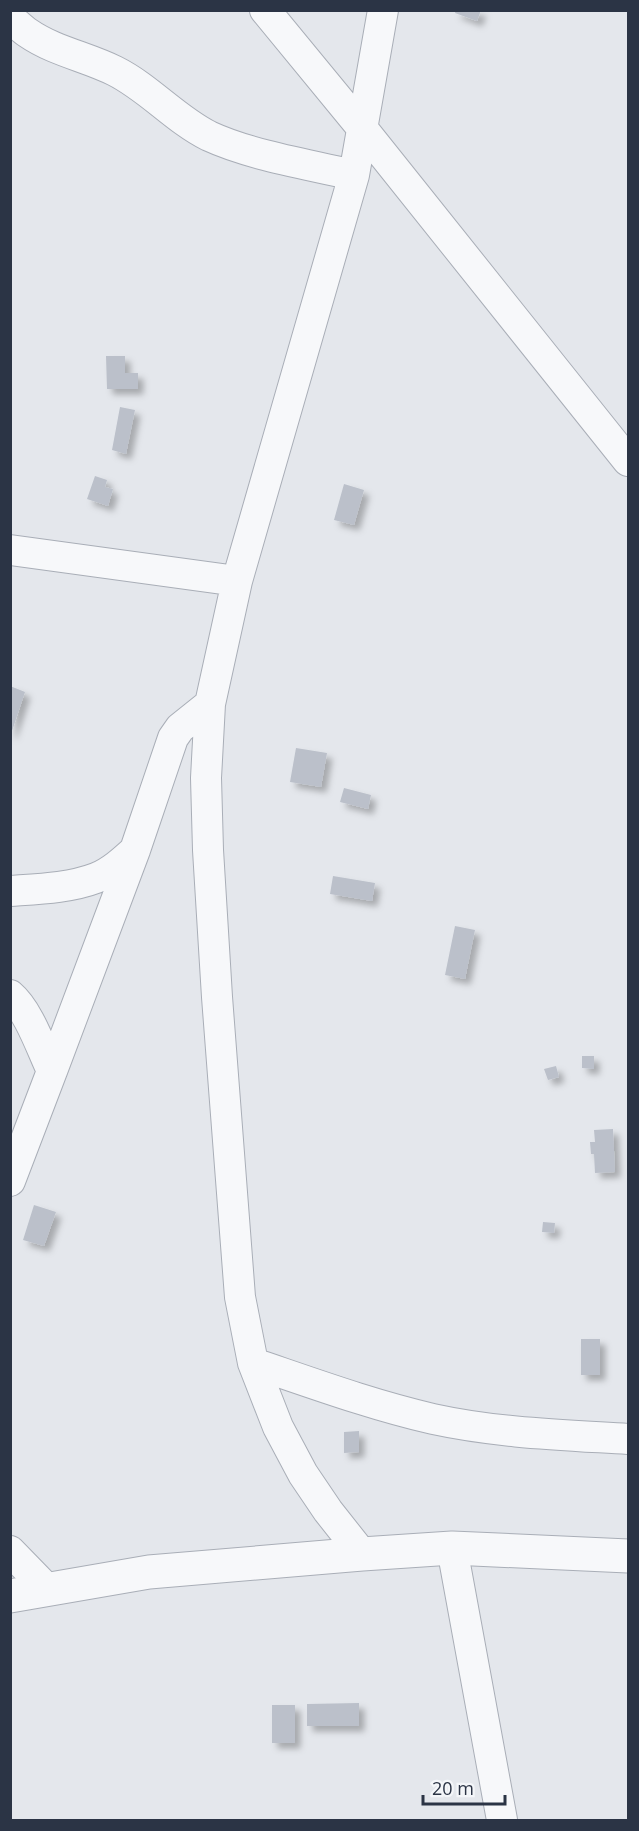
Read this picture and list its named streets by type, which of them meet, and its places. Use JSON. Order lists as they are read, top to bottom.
{
  "scale_bar": "20 m"
}
